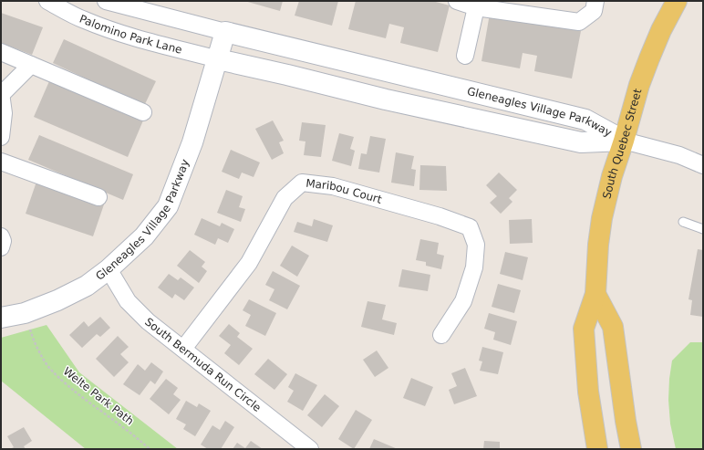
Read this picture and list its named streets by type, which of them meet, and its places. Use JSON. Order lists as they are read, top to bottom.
{
  "streets": {
    "main road": ["South Quebec Street"],
    "street": [
      "Palomino Park Lane",
      "Gleneagles Village Parkway",
      "Maribou Court",
      "South Bermuda Run Circle"
    ],
    "path": ["Welte Park Path"]
  },
  "crossings": [
    ["Palomino Park Lane", "Gleneagles Village Parkway"],
    ["Gleneagles Village Parkway", "South Quebec Street"],
    ["Gleneagles Village Parkway", "South Bermuda Run Circle"],
    ["Gleneagles Village Parkway", "Welte Park Path"],
    ["Maribou Court", "South Bermuda Run Circle"]
  ]
}
